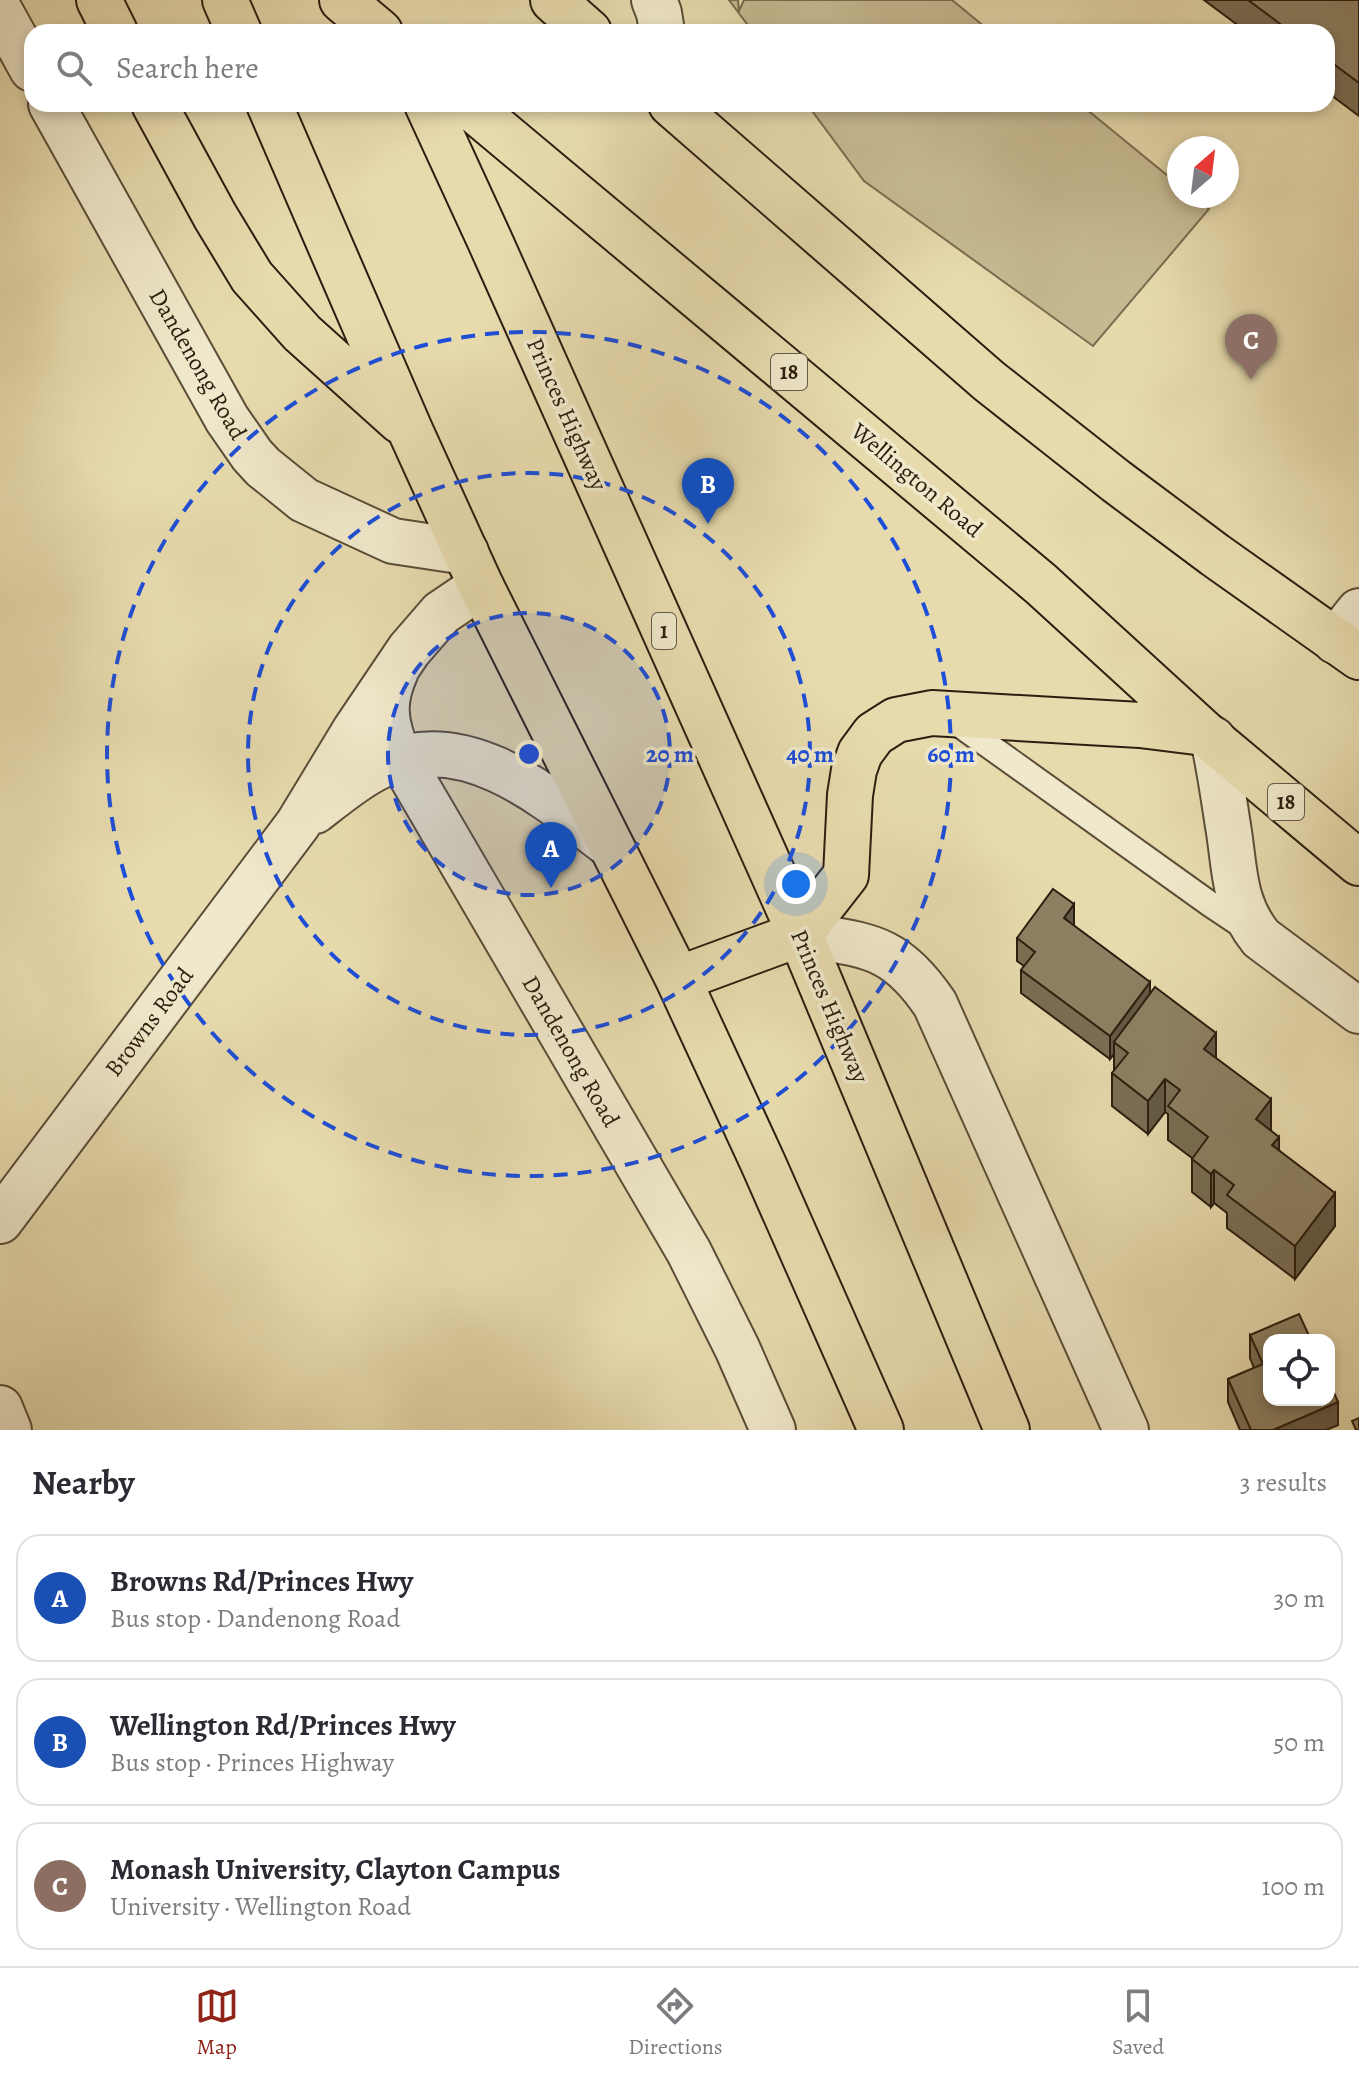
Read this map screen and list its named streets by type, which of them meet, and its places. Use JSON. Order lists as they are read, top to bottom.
{
  "streets": {
    "highway": [
      "18",
      "Princes Highway",
      "Wellington Road",
      "1"
    ],
    "street": ["Dandenong Road", "Browns Road"]
  },
  "crossings": [
    ["Dandenong Road", "Browns Road"]
  ],
  "north": "top right",
  "page": {
    "search": "Search here",
    "pins": ["C", "B", "A"],
    "heading": ["Nearby", "3 results"],
    "list": [
      {
        "mark": "A",
        "name": "Browns Rd/Princes Hwy",
        "note": "Bus stop · Dandenong Road",
        "value": "30 m"
      },
      {
        "mark": "B",
        "name": "Wellington Rd/Princes Hwy",
        "note": "Bus stop · Princes Highway",
        "value": "50 m"
      },
      {
        "mark": "C",
        "name": "Monash University, Clayton Campus",
        "note": "University · Wellington Road",
        "value": "100 m"
      }
    ],
    "nav": ["Map", "Directions", "Saved"]
  },
  "rings": ["20 m", "40 m", "60 m"]
}
